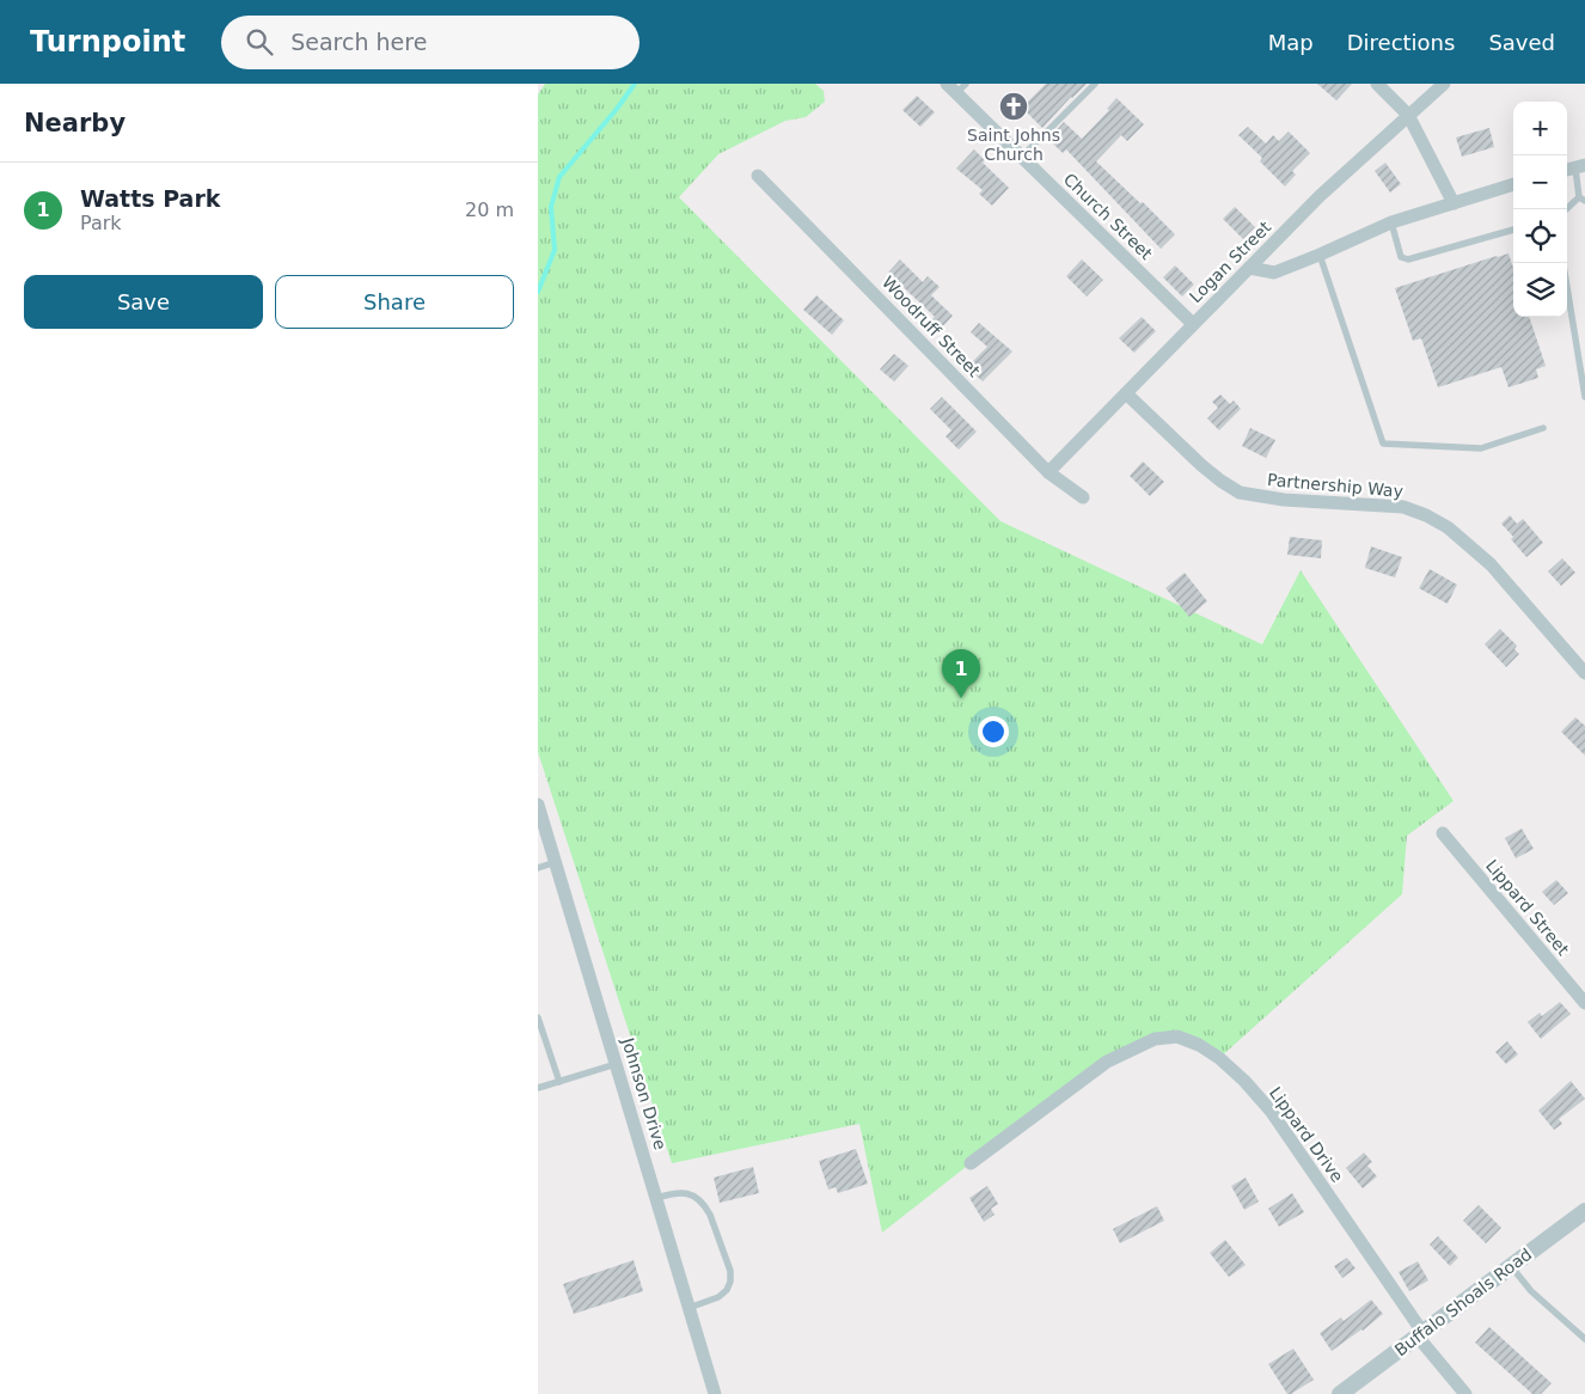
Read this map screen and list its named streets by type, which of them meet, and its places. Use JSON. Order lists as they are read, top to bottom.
{
  "streets": {
    "street": [
      "Church Street",
      "Logan Street",
      "Woodruff Street",
      "Partnership Way",
      "Lippard Street",
      "Johnson Drive",
      "Lippard Drive",
      "Buffalo Shoals Road"
    ]
  },
  "crossings": [
    ["Church Street", "Logan Street"],
    ["Logan Street", "Woodruff Street"],
    ["Logan Street", "Partnership Way"],
    ["Lippard Drive", "Buffalo Shoals Road"]
  ],
  "places": {
    "church": ["Saint Johns Church"]
  },
  "page": {
    "header": "Turnpoint",
    "search": "Search here",
    "nav": ["Map", "Directions", "Saved"],
    "heading": "Nearby",
    "map_buttons": ["+", "−"],
    "list": [
      {
        "mark": "1",
        "name": "Watts Park",
        "note": "Park",
        "value": "20 m"
      }
    ],
    "buttons": ["Save", "Share"],
    "pins": "1"
  }
}
